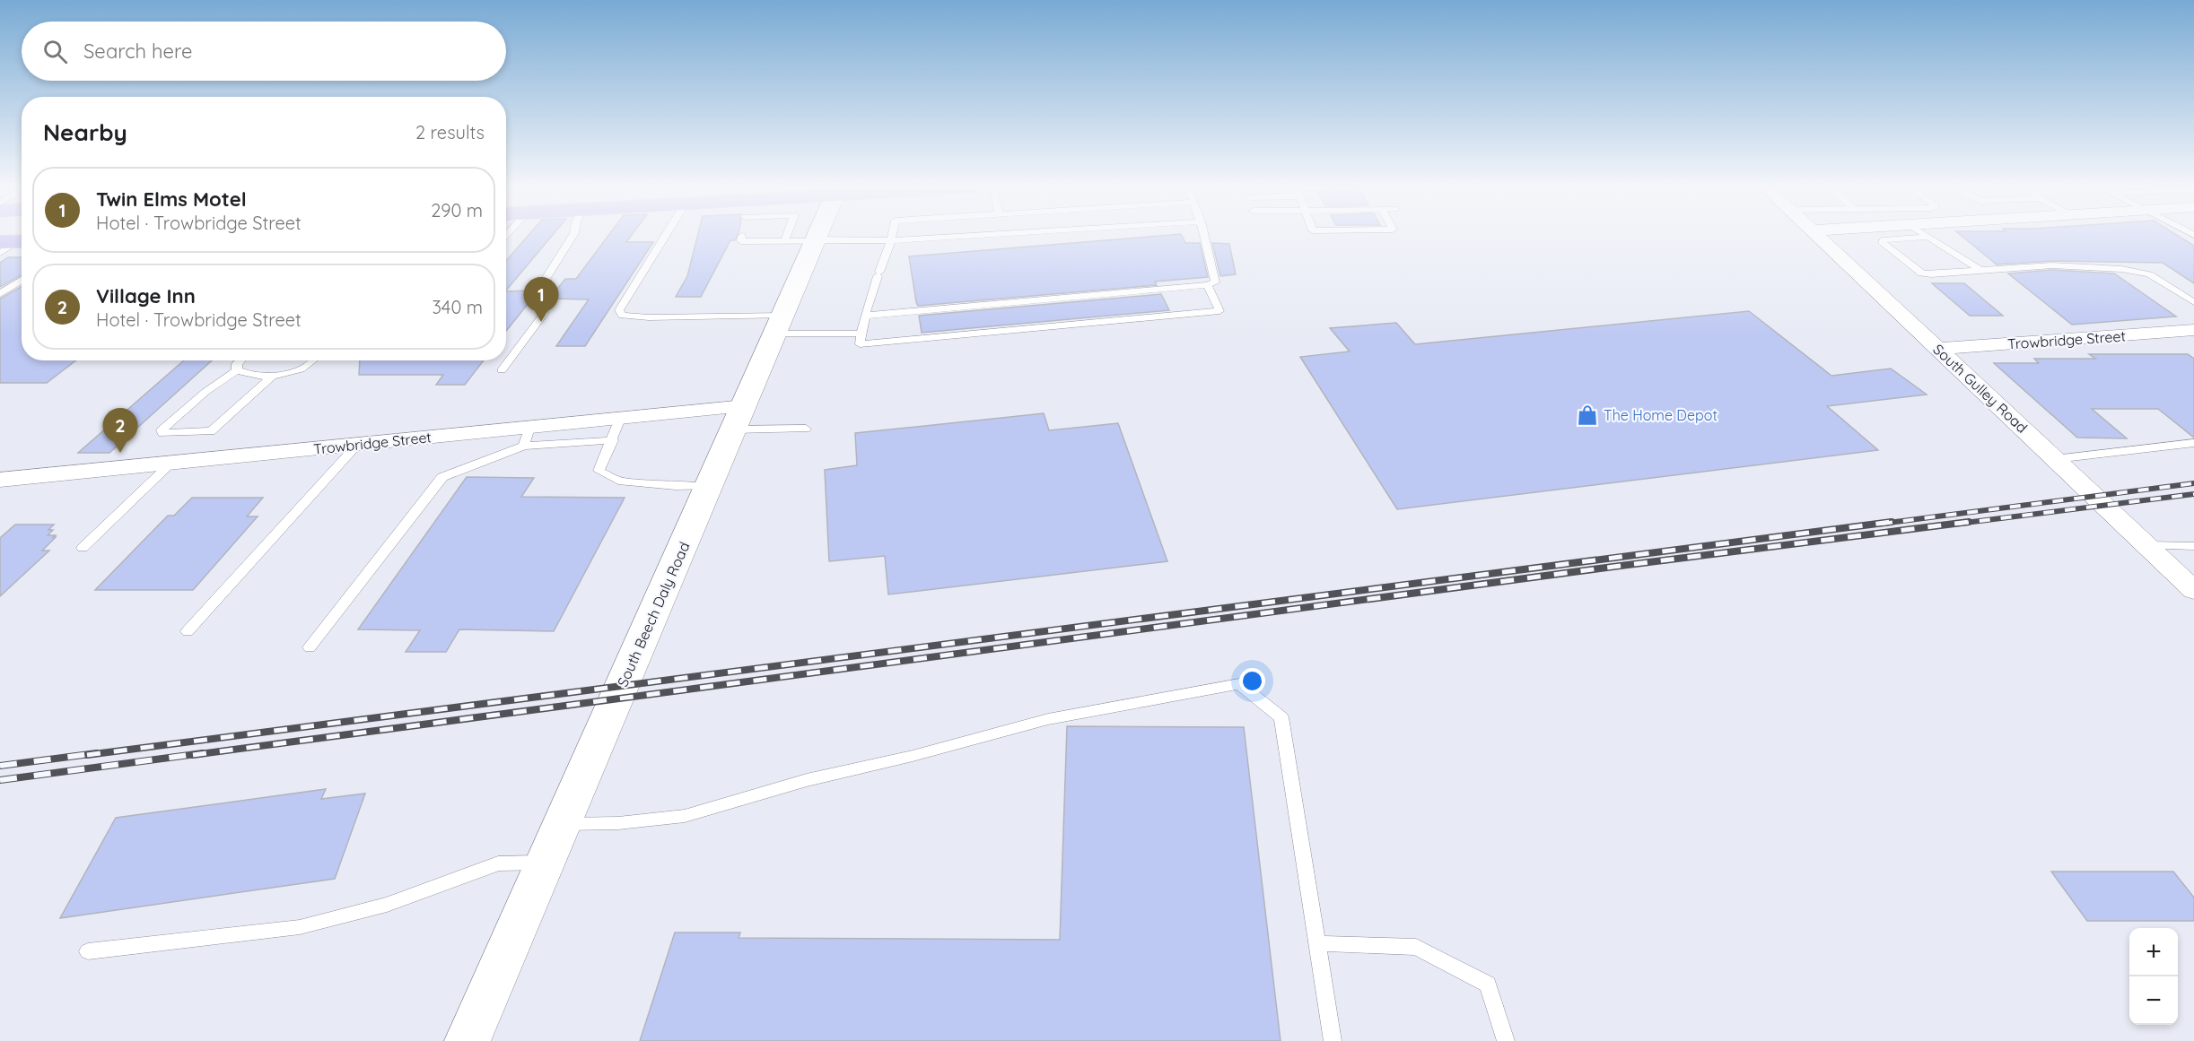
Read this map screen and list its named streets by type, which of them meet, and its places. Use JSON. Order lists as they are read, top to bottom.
{
  "streets": {
    "main road": ["South Beech Daly Road"],
    "street": ["Trowbridge Street", "South Gulley Road"]
  },
  "crossings": [
    ["Trowbridge Street", "South Gulley Road"],
    ["Trowbridge Street", "South Beech Daly Road"]
  ],
  "places": {
    "shop": ["The Home Depot"]
  },
  "page": {
    "search": "Search here",
    "heading": ["Nearby", "2 results"],
    "list": [
      {
        "mark": "1",
        "name": "Twin Elms Motel",
        "note": "Hotel · Trowbridge Street",
        "value": "290 m"
      },
      {
        "mark": "2",
        "name": "Village Inn",
        "note": "Hotel · Trowbridge Street",
        "value": "340 m"
      }
    ],
    "pins": ["1", "2"],
    "map_buttons": ["+", "−"]
  }
}
